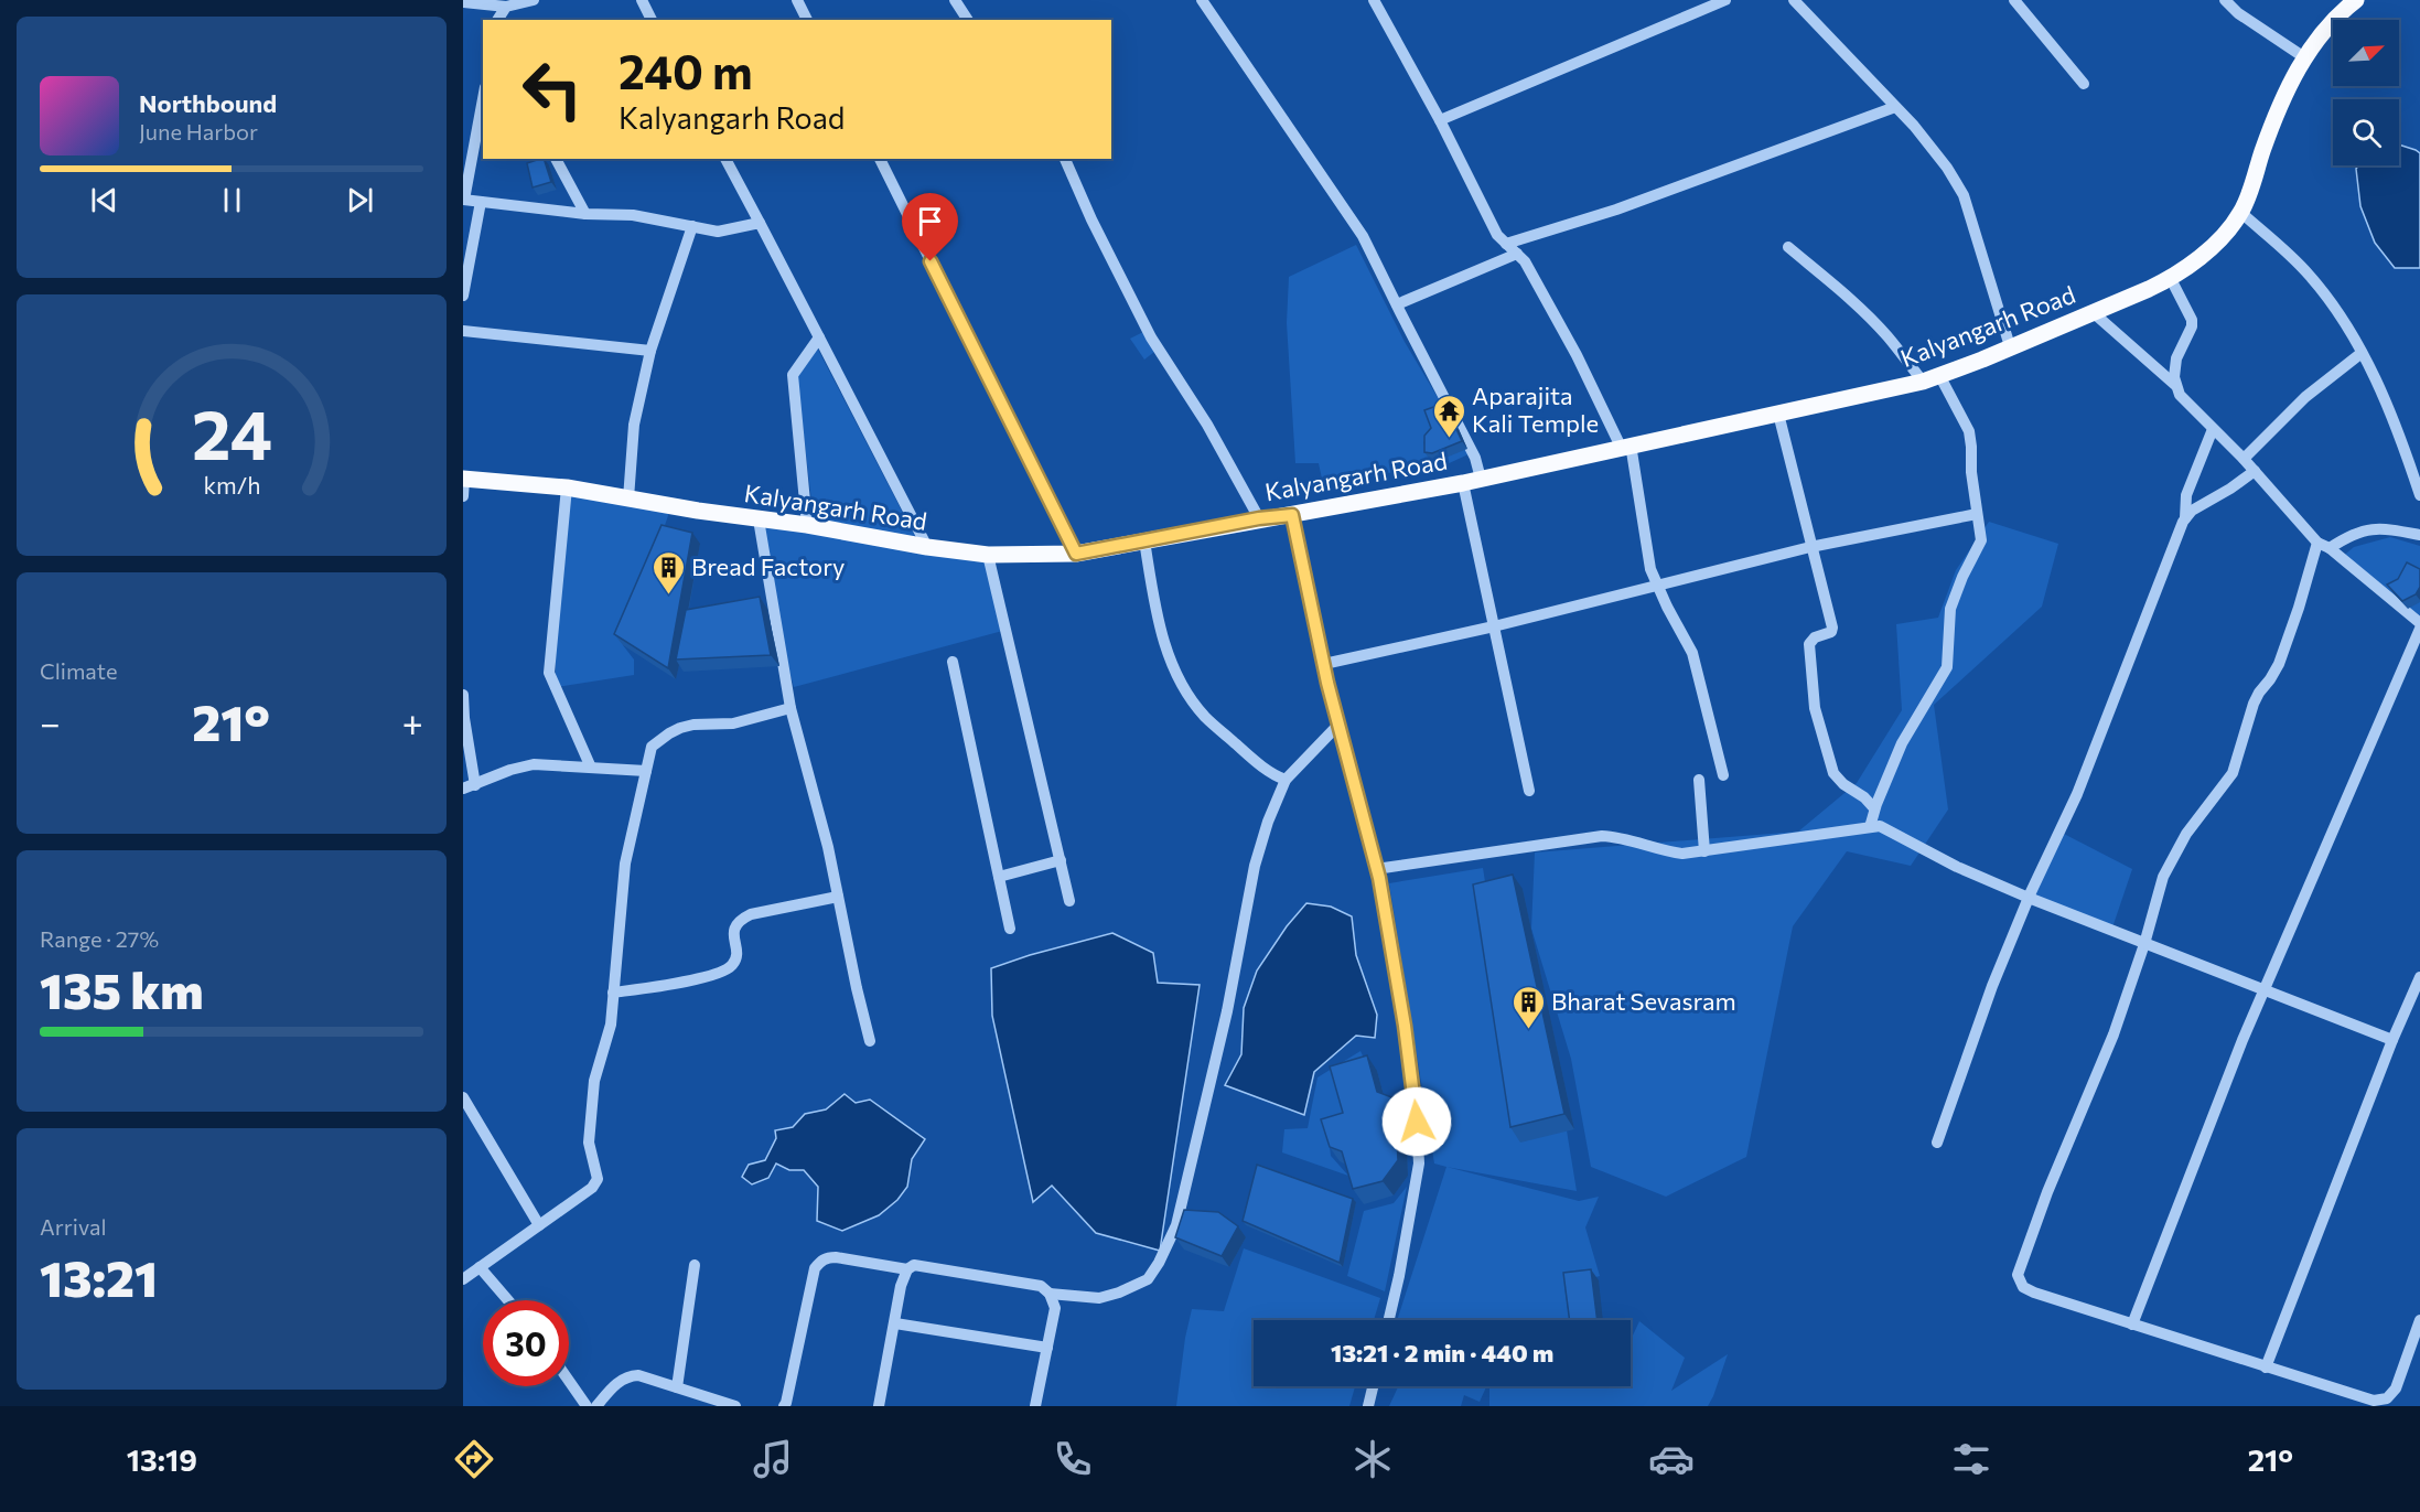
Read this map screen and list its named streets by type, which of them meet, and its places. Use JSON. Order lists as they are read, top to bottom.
{
  "streets": {
    "main road": ["Kalyangarh Road"]
  },
  "places": {
    "temple": ["Aparajita Kali Temple"],
    "building": ["Bread Factory", "Bharat Sevasram"]
  },
  "north": "top right",
  "page": {
    "turn": ["240 m", "Kalyangarh Road"],
    "song": ["Northbound", "June Harbor"],
    "tile": [
      "Climate",
      ["Range · 27%", "135 km"],
      ["Arrival", "13:21"]
    ],
    "heat": ["−", "21°", "+"],
    "limit": "30",
    "trip": "13:21 · 2 min · 440 m",
    "tabs": ["13:19", "21°"],
    "gauge": ["24", "km/h"]
  }
}
